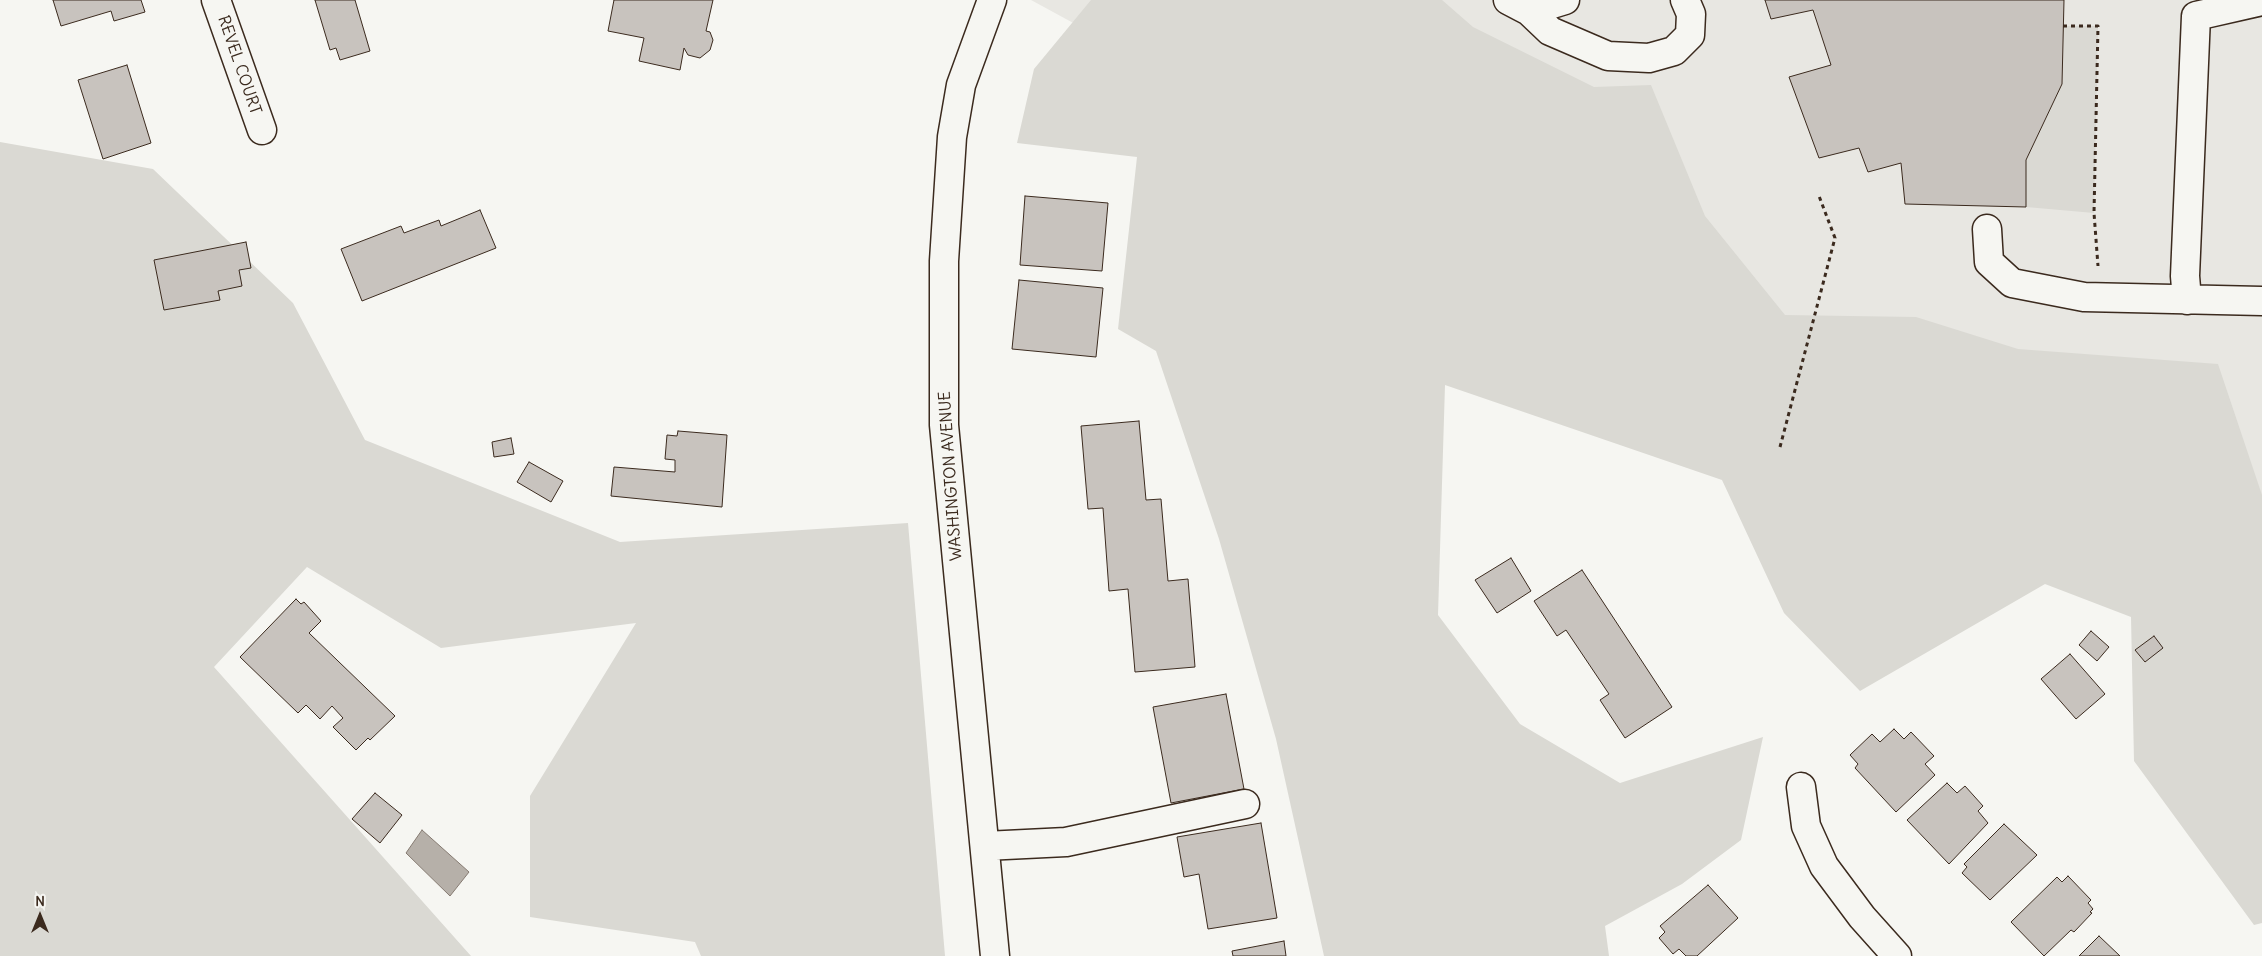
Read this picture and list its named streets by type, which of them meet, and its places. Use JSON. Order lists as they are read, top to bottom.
{
  "streets": {
    "street": ["REVEL COURT", "WASHINGTON AVENUE"]
  },
  "north": "top"
}
